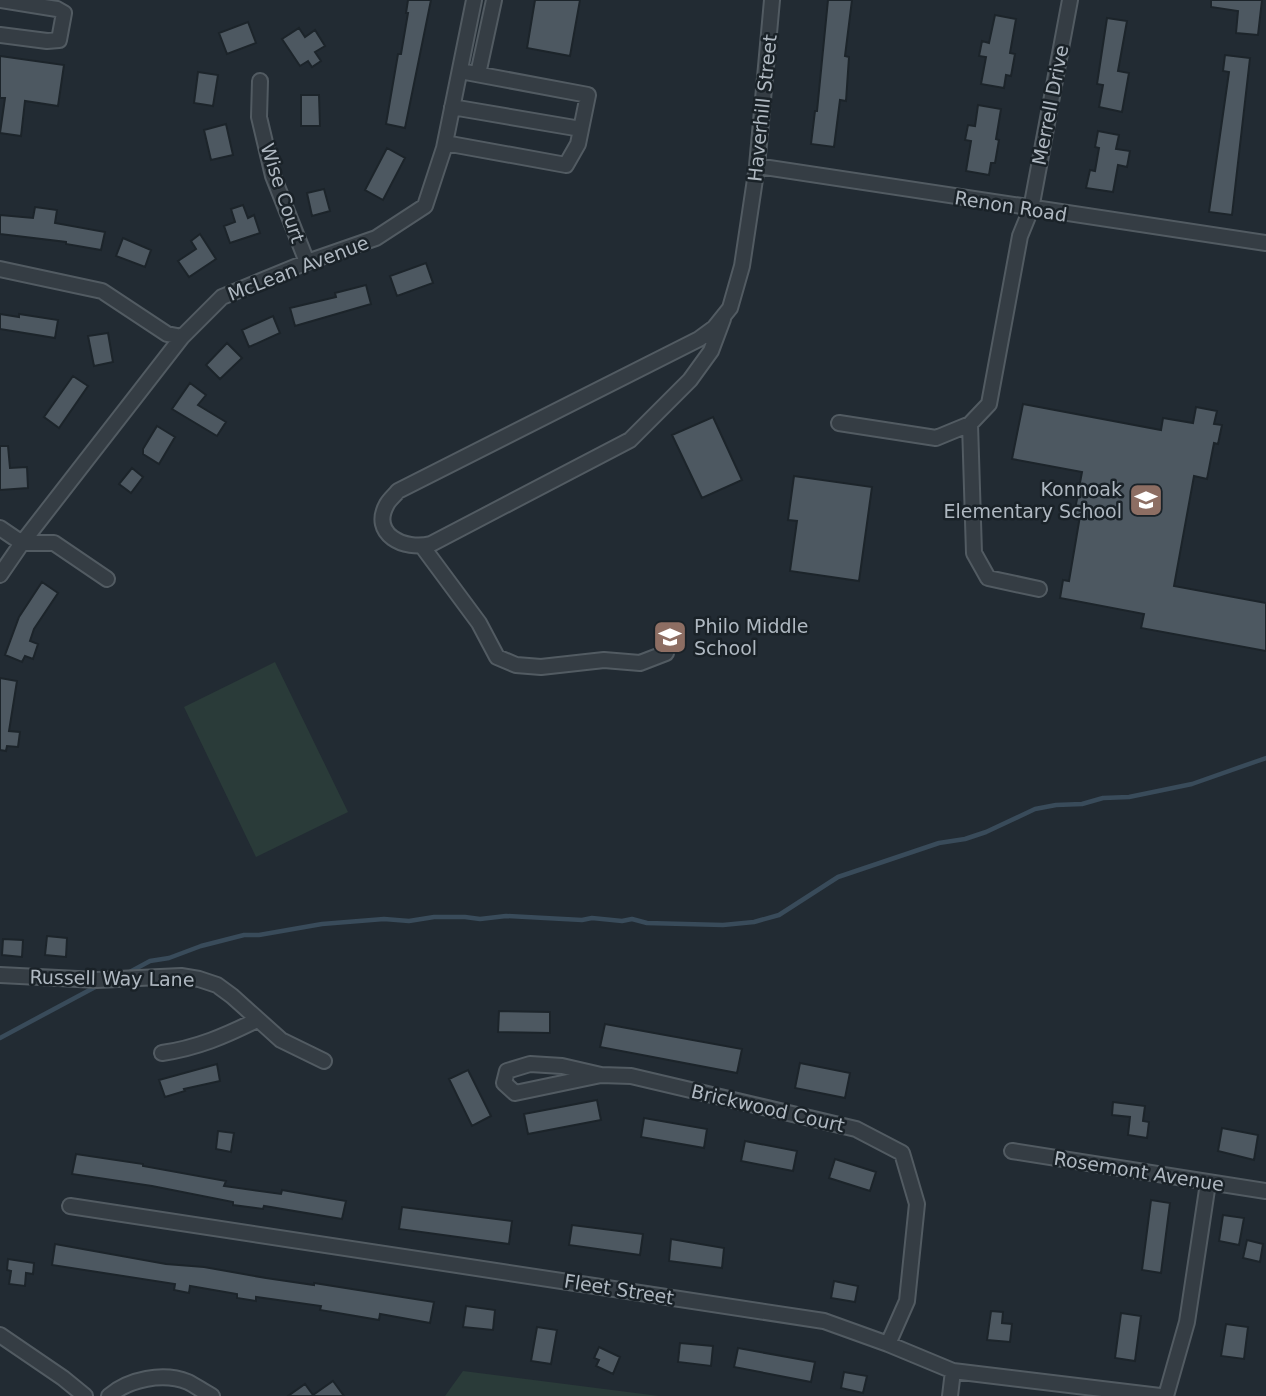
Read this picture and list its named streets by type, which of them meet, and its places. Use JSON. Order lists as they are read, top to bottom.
{
  "streets": {
    "street": [
      "Merrell Drive",
      "Haverhill Street",
      "Wise Court",
      "Renon Road",
      "McLean Avenue",
      "Russell Way Lane",
      "Brickwood Court",
      "Rosemont Avenue",
      "Fleet Street"
    ]
  },
  "crossings": [
    ["Merrell Drive", "Renon Road"],
    ["Haverhill Street", "Renon Road"],
    ["Wise Court", "McLean Avenue"],
    ["Brickwood Court", "Fleet Street"]
  ],
  "places": {
    "school or university": ["Konnoak Elementary School", "Philo Middle School"]
  }
}
